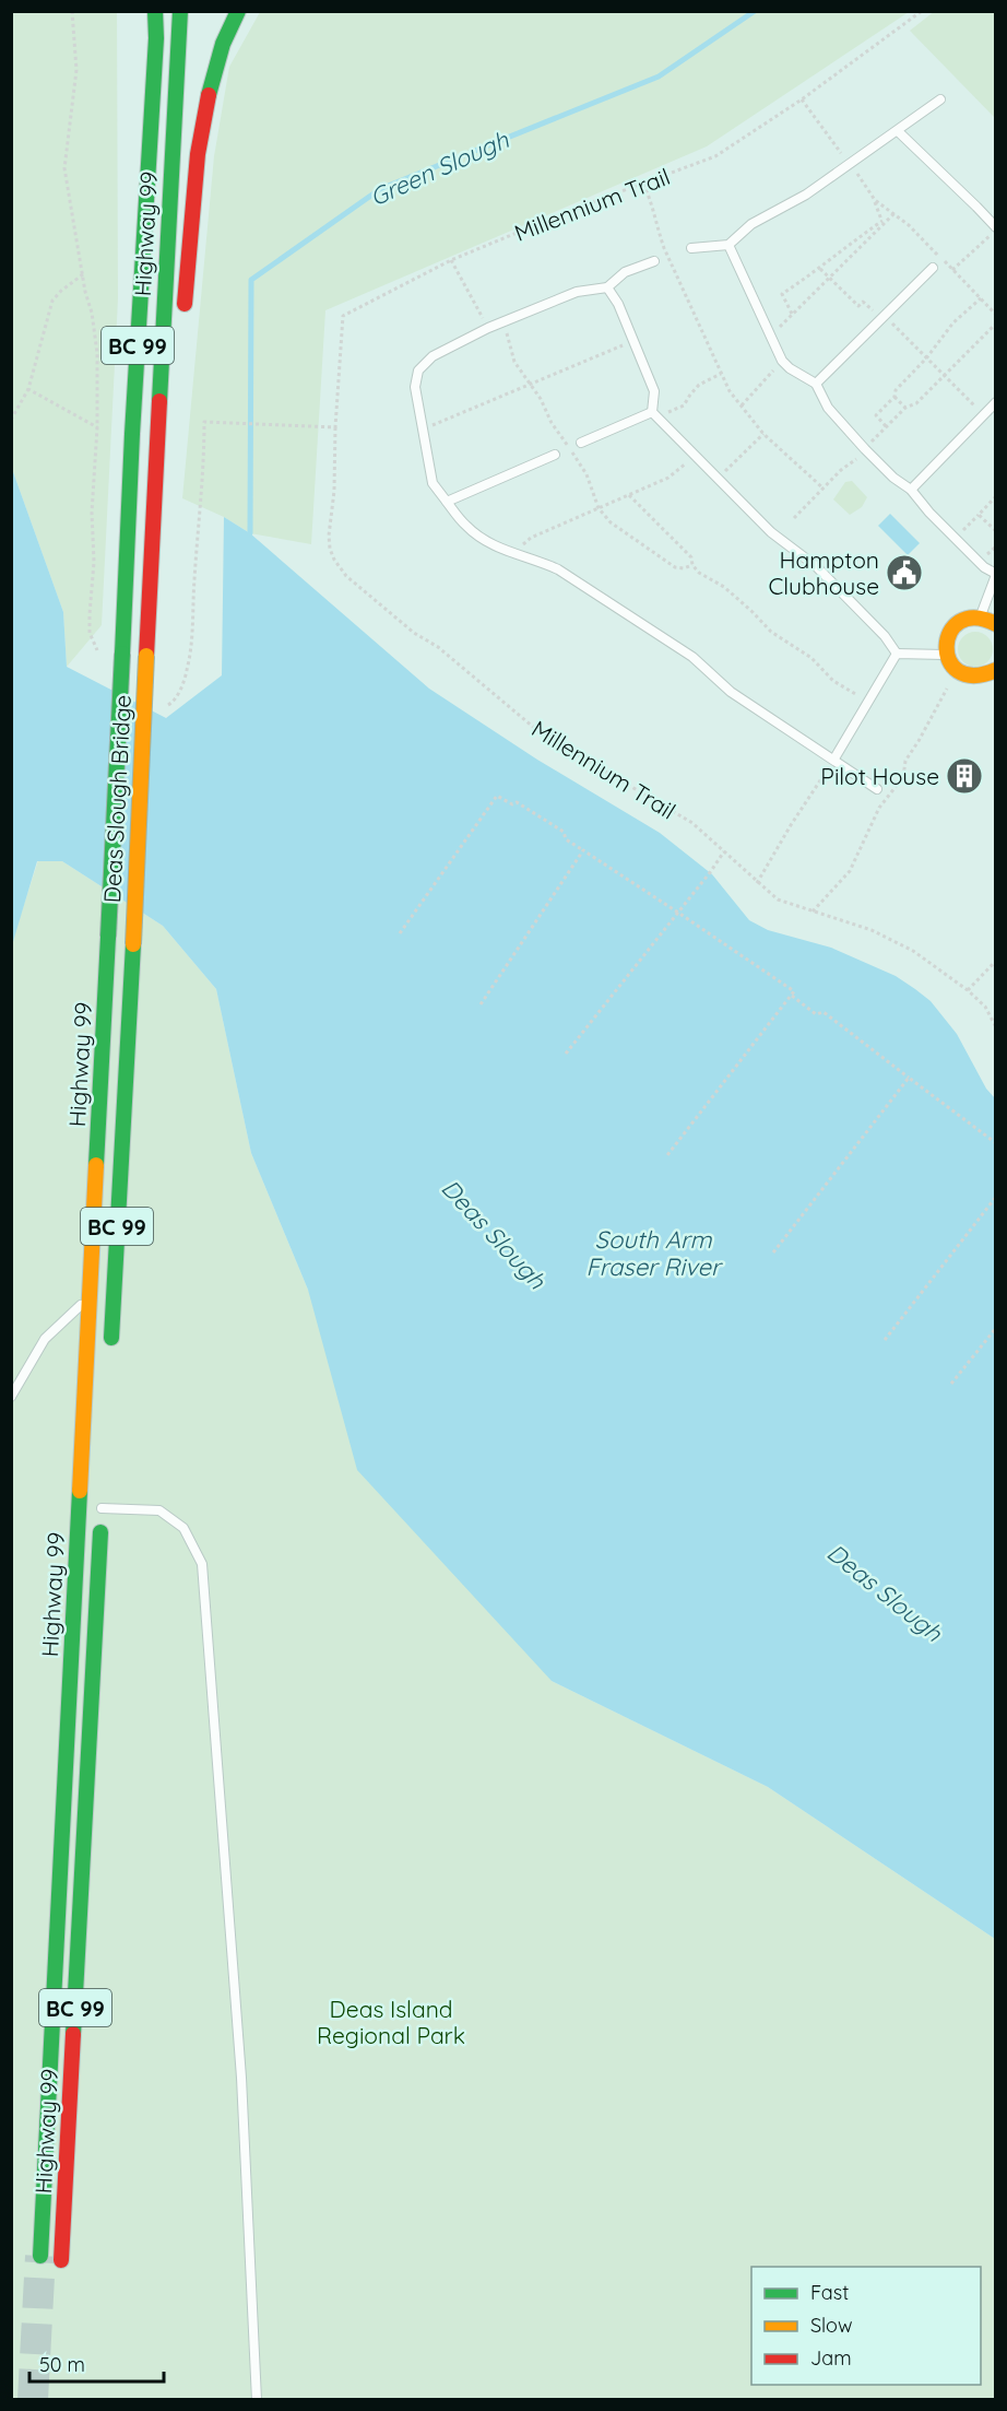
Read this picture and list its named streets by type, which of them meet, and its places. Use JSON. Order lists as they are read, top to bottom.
{
  "streets": {
    "main road": ["Highway 99", "BC 99", "Deas Slough Bridge"],
    "path": ["Millennium Trail"]
  },
  "crossings": [
    ["Highway 99", "Deas Slough Bridge"]
  ],
  "water": ["Green Slough", "Deas Slough", "South Arm Fraser River"],
  "parks": ["Deas Island Regional Park"],
  "places": {
    "public building": ["Hampton Clubhouse"],
    "building": ["Pilot House"]
  },
  "legend": ["Fast", "Slow", "Jam"],
  "scale_bar": "50 m"
}
